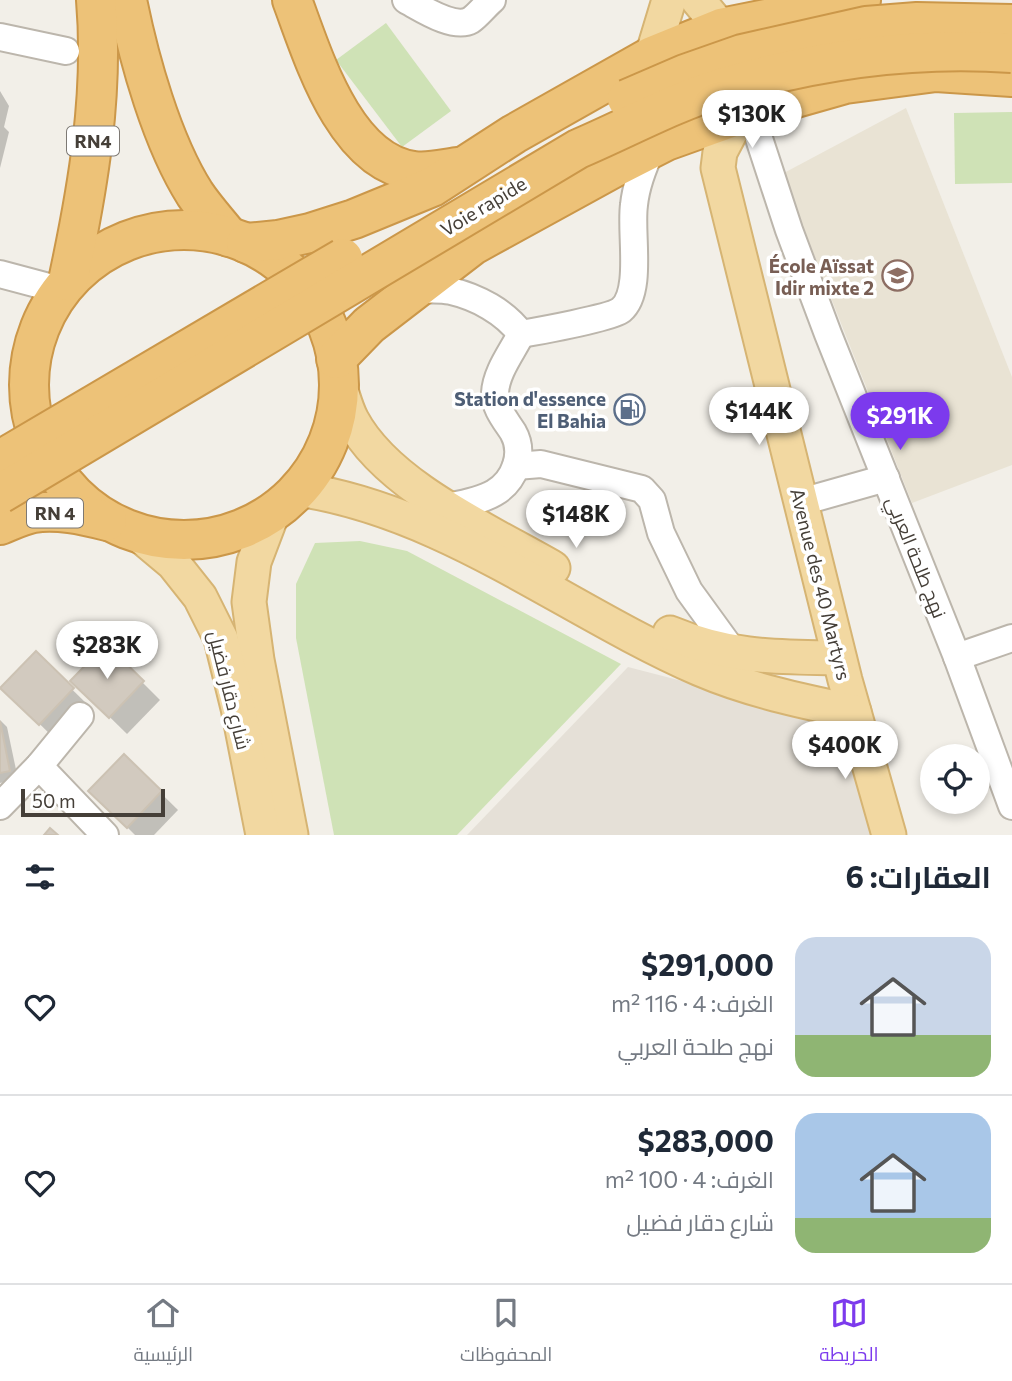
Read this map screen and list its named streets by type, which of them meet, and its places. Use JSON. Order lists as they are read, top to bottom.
{
  "streets": {
    "highway": ["RN4", "Voie rapide", "RN 4"],
    "main road": ["Avenue des 40 Martyrs", "شارع دقار فضيل"],
    "street": ["نهج طلحة العربي"]
  },
  "crossings": [
    ["RN 4", "شارع دقار فضيل"]
  ],
  "places": {
    "school or university": ["École Aïssat Idir mixte 2"],
    "fuel station": ["Station d'essence El Bahia"]
  },
  "scale_bar": "50 m",
  "page": {
    "price": [
      "$130K",
      "$144K",
      "$291K",
      "$148K",
      "$283K",
      "$400K"
    ],
    "scale": "50 m",
    "heading": "العقارات: 6",
    "list": [
      {
        "name": "$291,000",
        "note": "الغرف: 4 · 116 m² · نهج طلحة العربي"
      },
      {
        "name": "$283,000",
        "note": "الغرف: 4 · 100 m² · شارع دقار فضيل"
      }
    ],
    "tabs": ["الخريطة", "المحفوظات", "الرئيسية"]
  }
}
